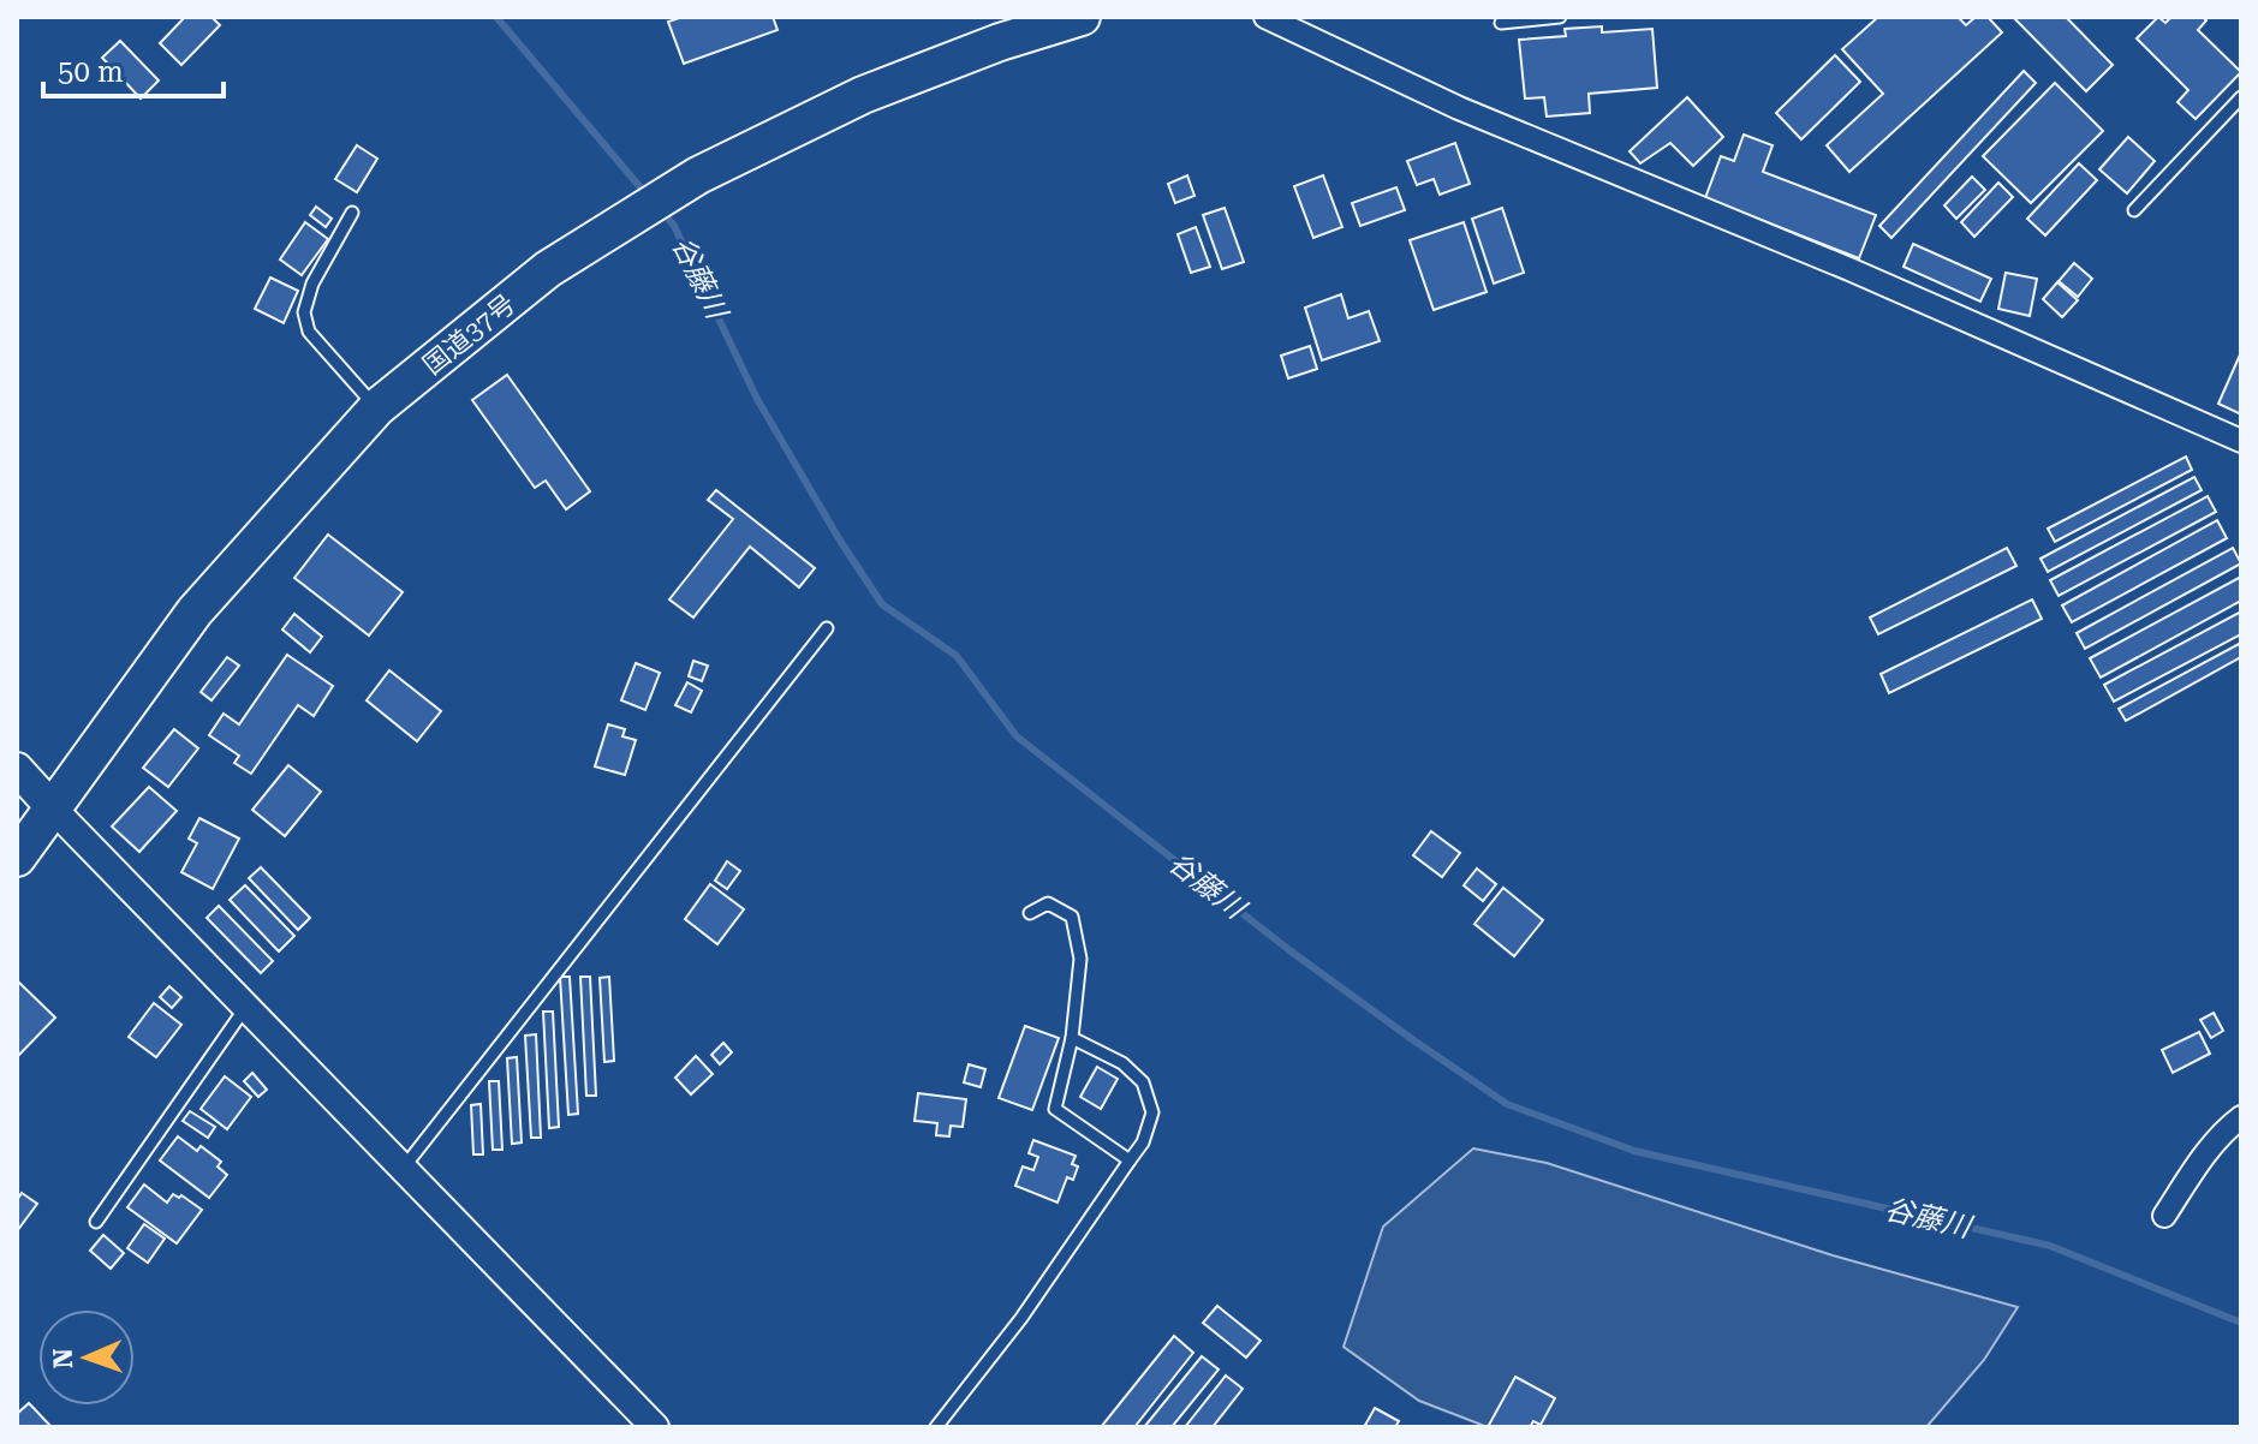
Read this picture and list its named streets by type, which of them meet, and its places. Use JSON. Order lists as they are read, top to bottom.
{
  "streets": {
    "highway": ["国道37号"]
  },
  "water": ["谷藤川"],
  "scale_bar": "50 m",
  "north": "left"
}
